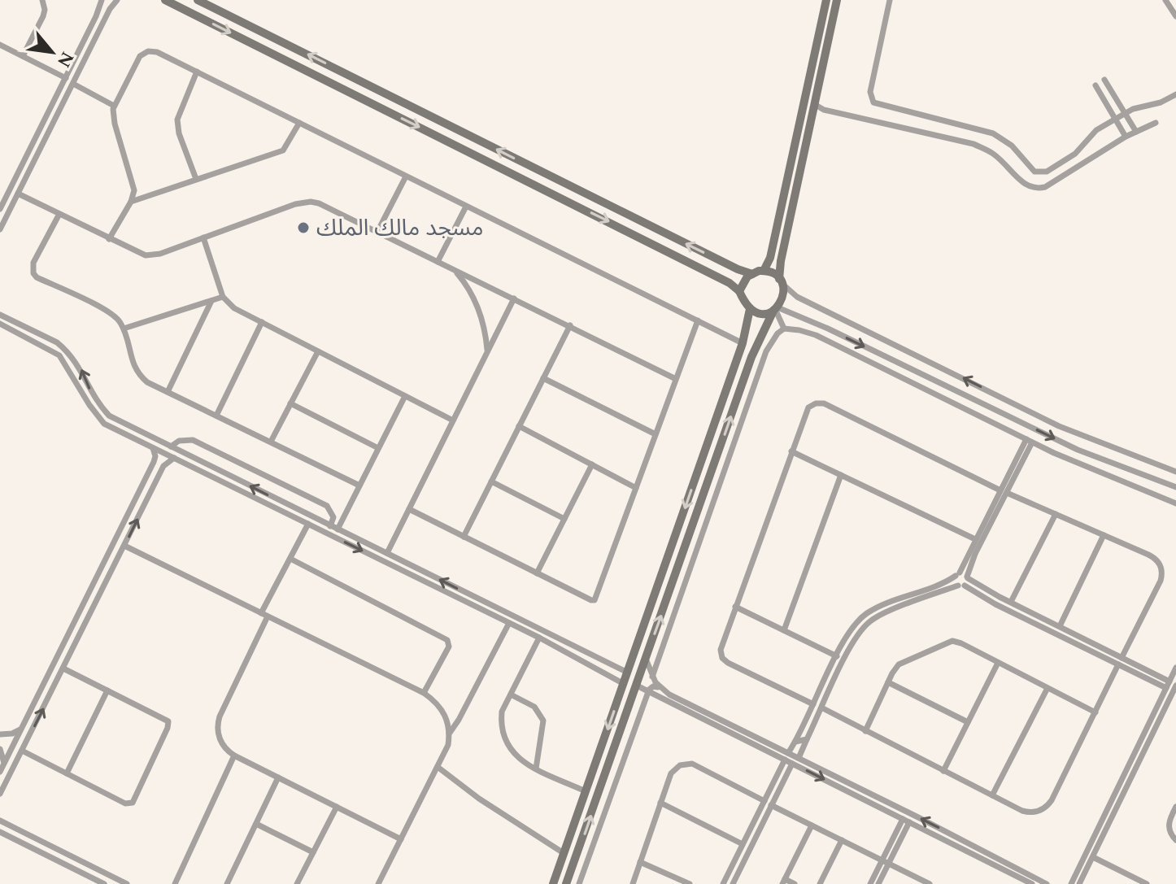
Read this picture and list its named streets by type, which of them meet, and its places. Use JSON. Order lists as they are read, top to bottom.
{
  "places": ["مسجد مالك الملك"],
  "north": "bottom right"
}
